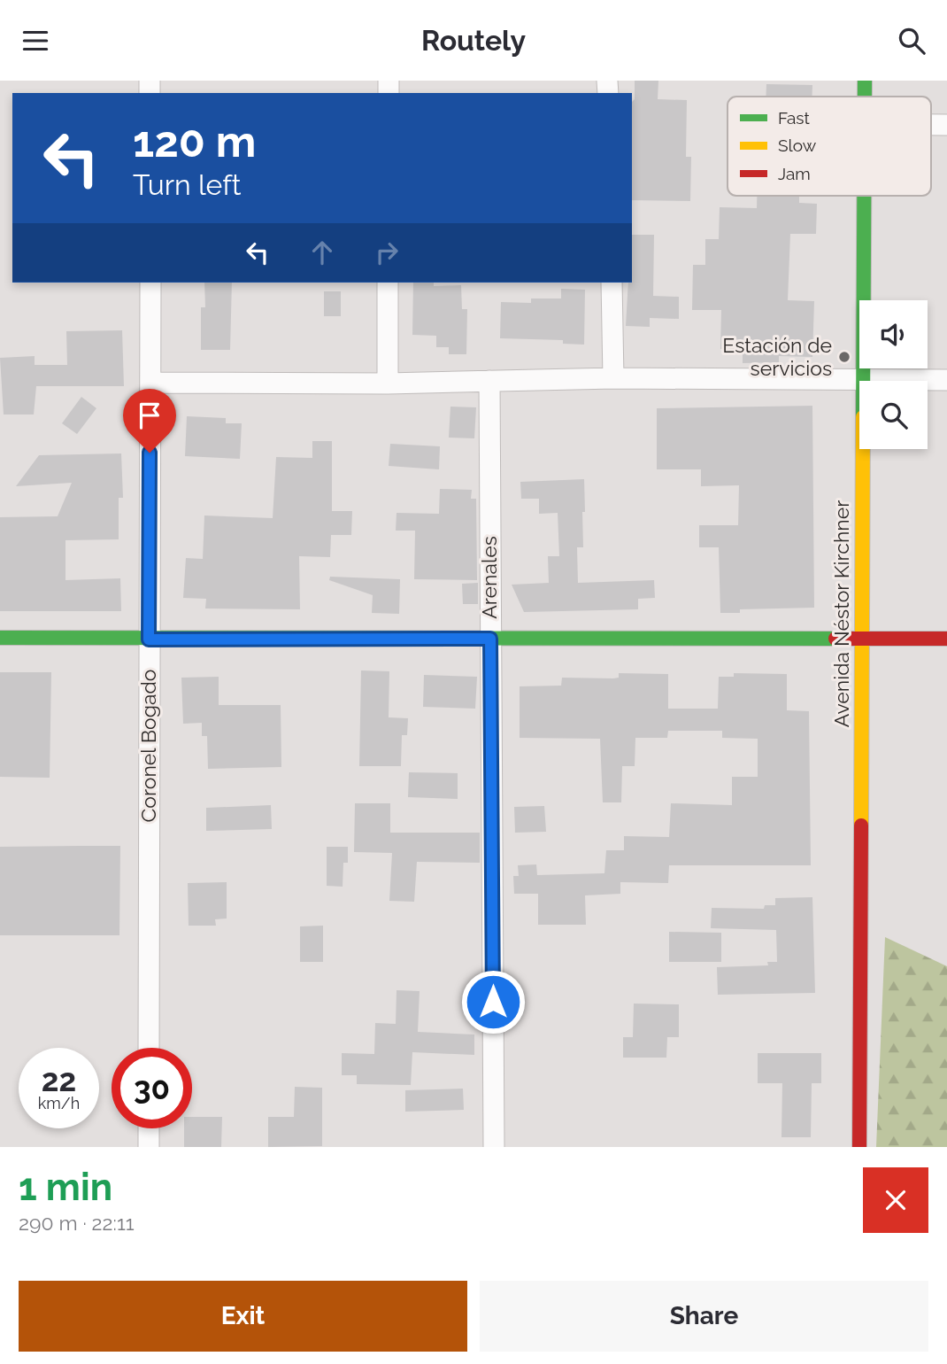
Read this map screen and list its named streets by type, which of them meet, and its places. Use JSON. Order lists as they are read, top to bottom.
{
  "streets": {
    "main road": ["Avenida Néstor Kirchner"],
    "street": ["Arenales", "Coronel Bogado"]
  },
  "places": ["Estación de servicios"],
  "legend": ["Fast", "Slow", "Jam"],
  "page": {
    "header": "Routely",
    "turn": ["120 m", "Turn left"],
    "speed": "22 km/h",
    "limit": "30",
    "heading": ["1 min", "290 m · 22:11"],
    "buttons": ["Exit", "Share"]
  }
}
